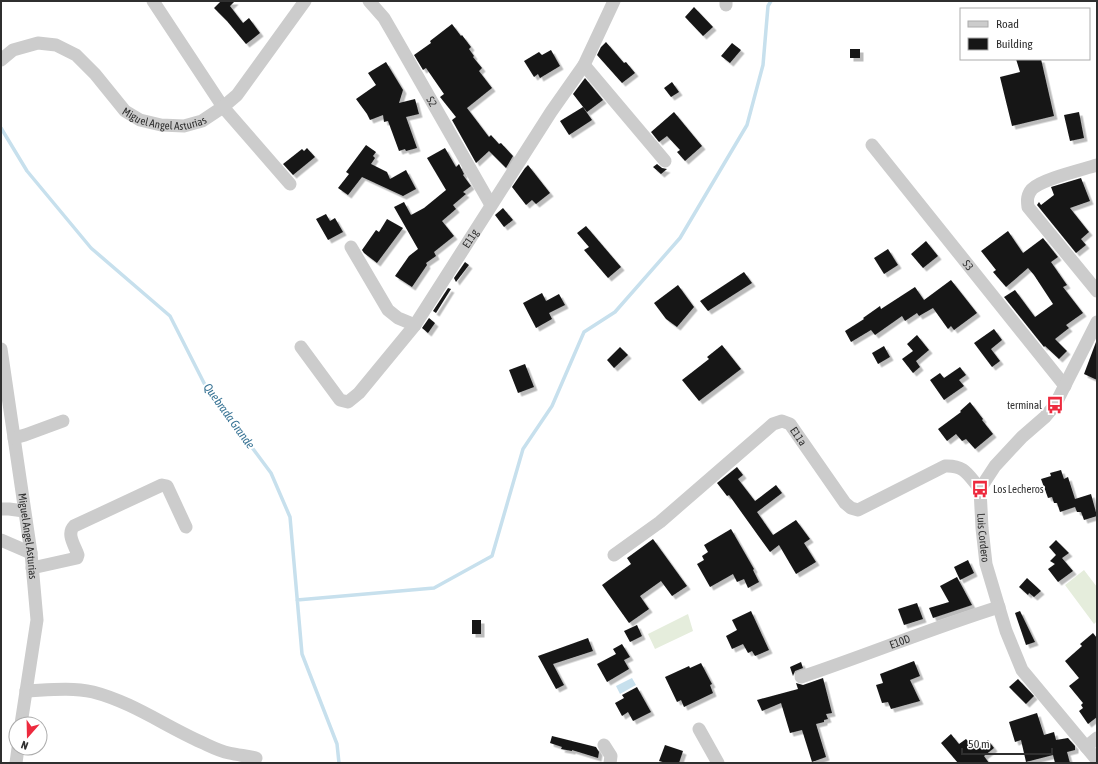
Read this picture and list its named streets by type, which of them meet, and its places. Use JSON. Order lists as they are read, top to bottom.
{
  "streets": {
    "street": [
      "S2",
      "Miguel Angel Asturias",
      "E11g",
      "S3",
      "E11a",
      "Luis Cordero",
      "E10D"
    ]
  },
  "crossings": [
    ["S2", "E11g"],
    ["E11a", "Luis Cordero"],
    ["Luis Cordero", "E10D"]
  ],
  "water": ["Quebrada Grande"],
  "places": {
    "bus stop": ["terminal", "Los Lecheros"]
  },
  "legend": ["Road", "Building"],
  "scale_bar": "50 m",
  "north": "bottom"
}
